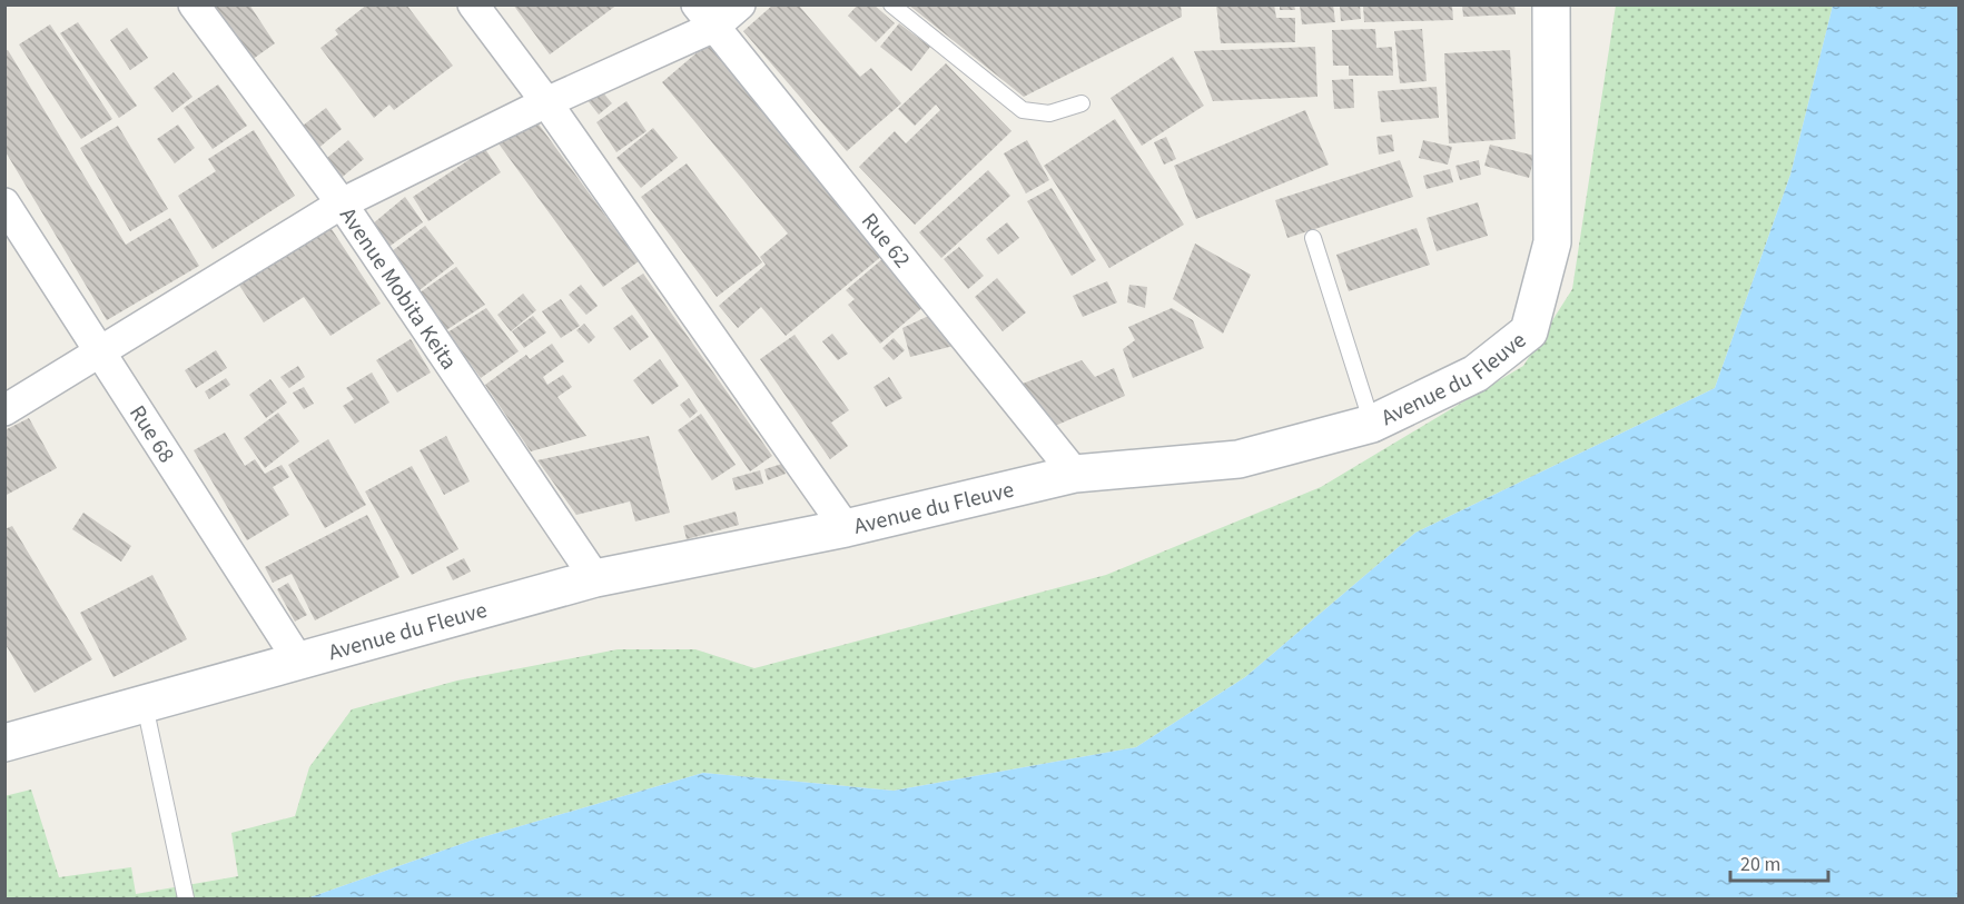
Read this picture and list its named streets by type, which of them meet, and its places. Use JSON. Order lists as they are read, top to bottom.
{
  "streets": {
    "street": [
      "Rue 62",
      "Avenue Mobita Keita",
      "Avenue du Fleuve",
      "Rue 68"
    ]
  },
  "crossings": [
    ["Rue 62", "Avenue du Fleuve"],
    ["Avenue Mobita Keita", "Avenue du Fleuve"],
    ["Avenue du Fleuve", "Rue 68"]
  ],
  "scale_bar": "20 m"
}
